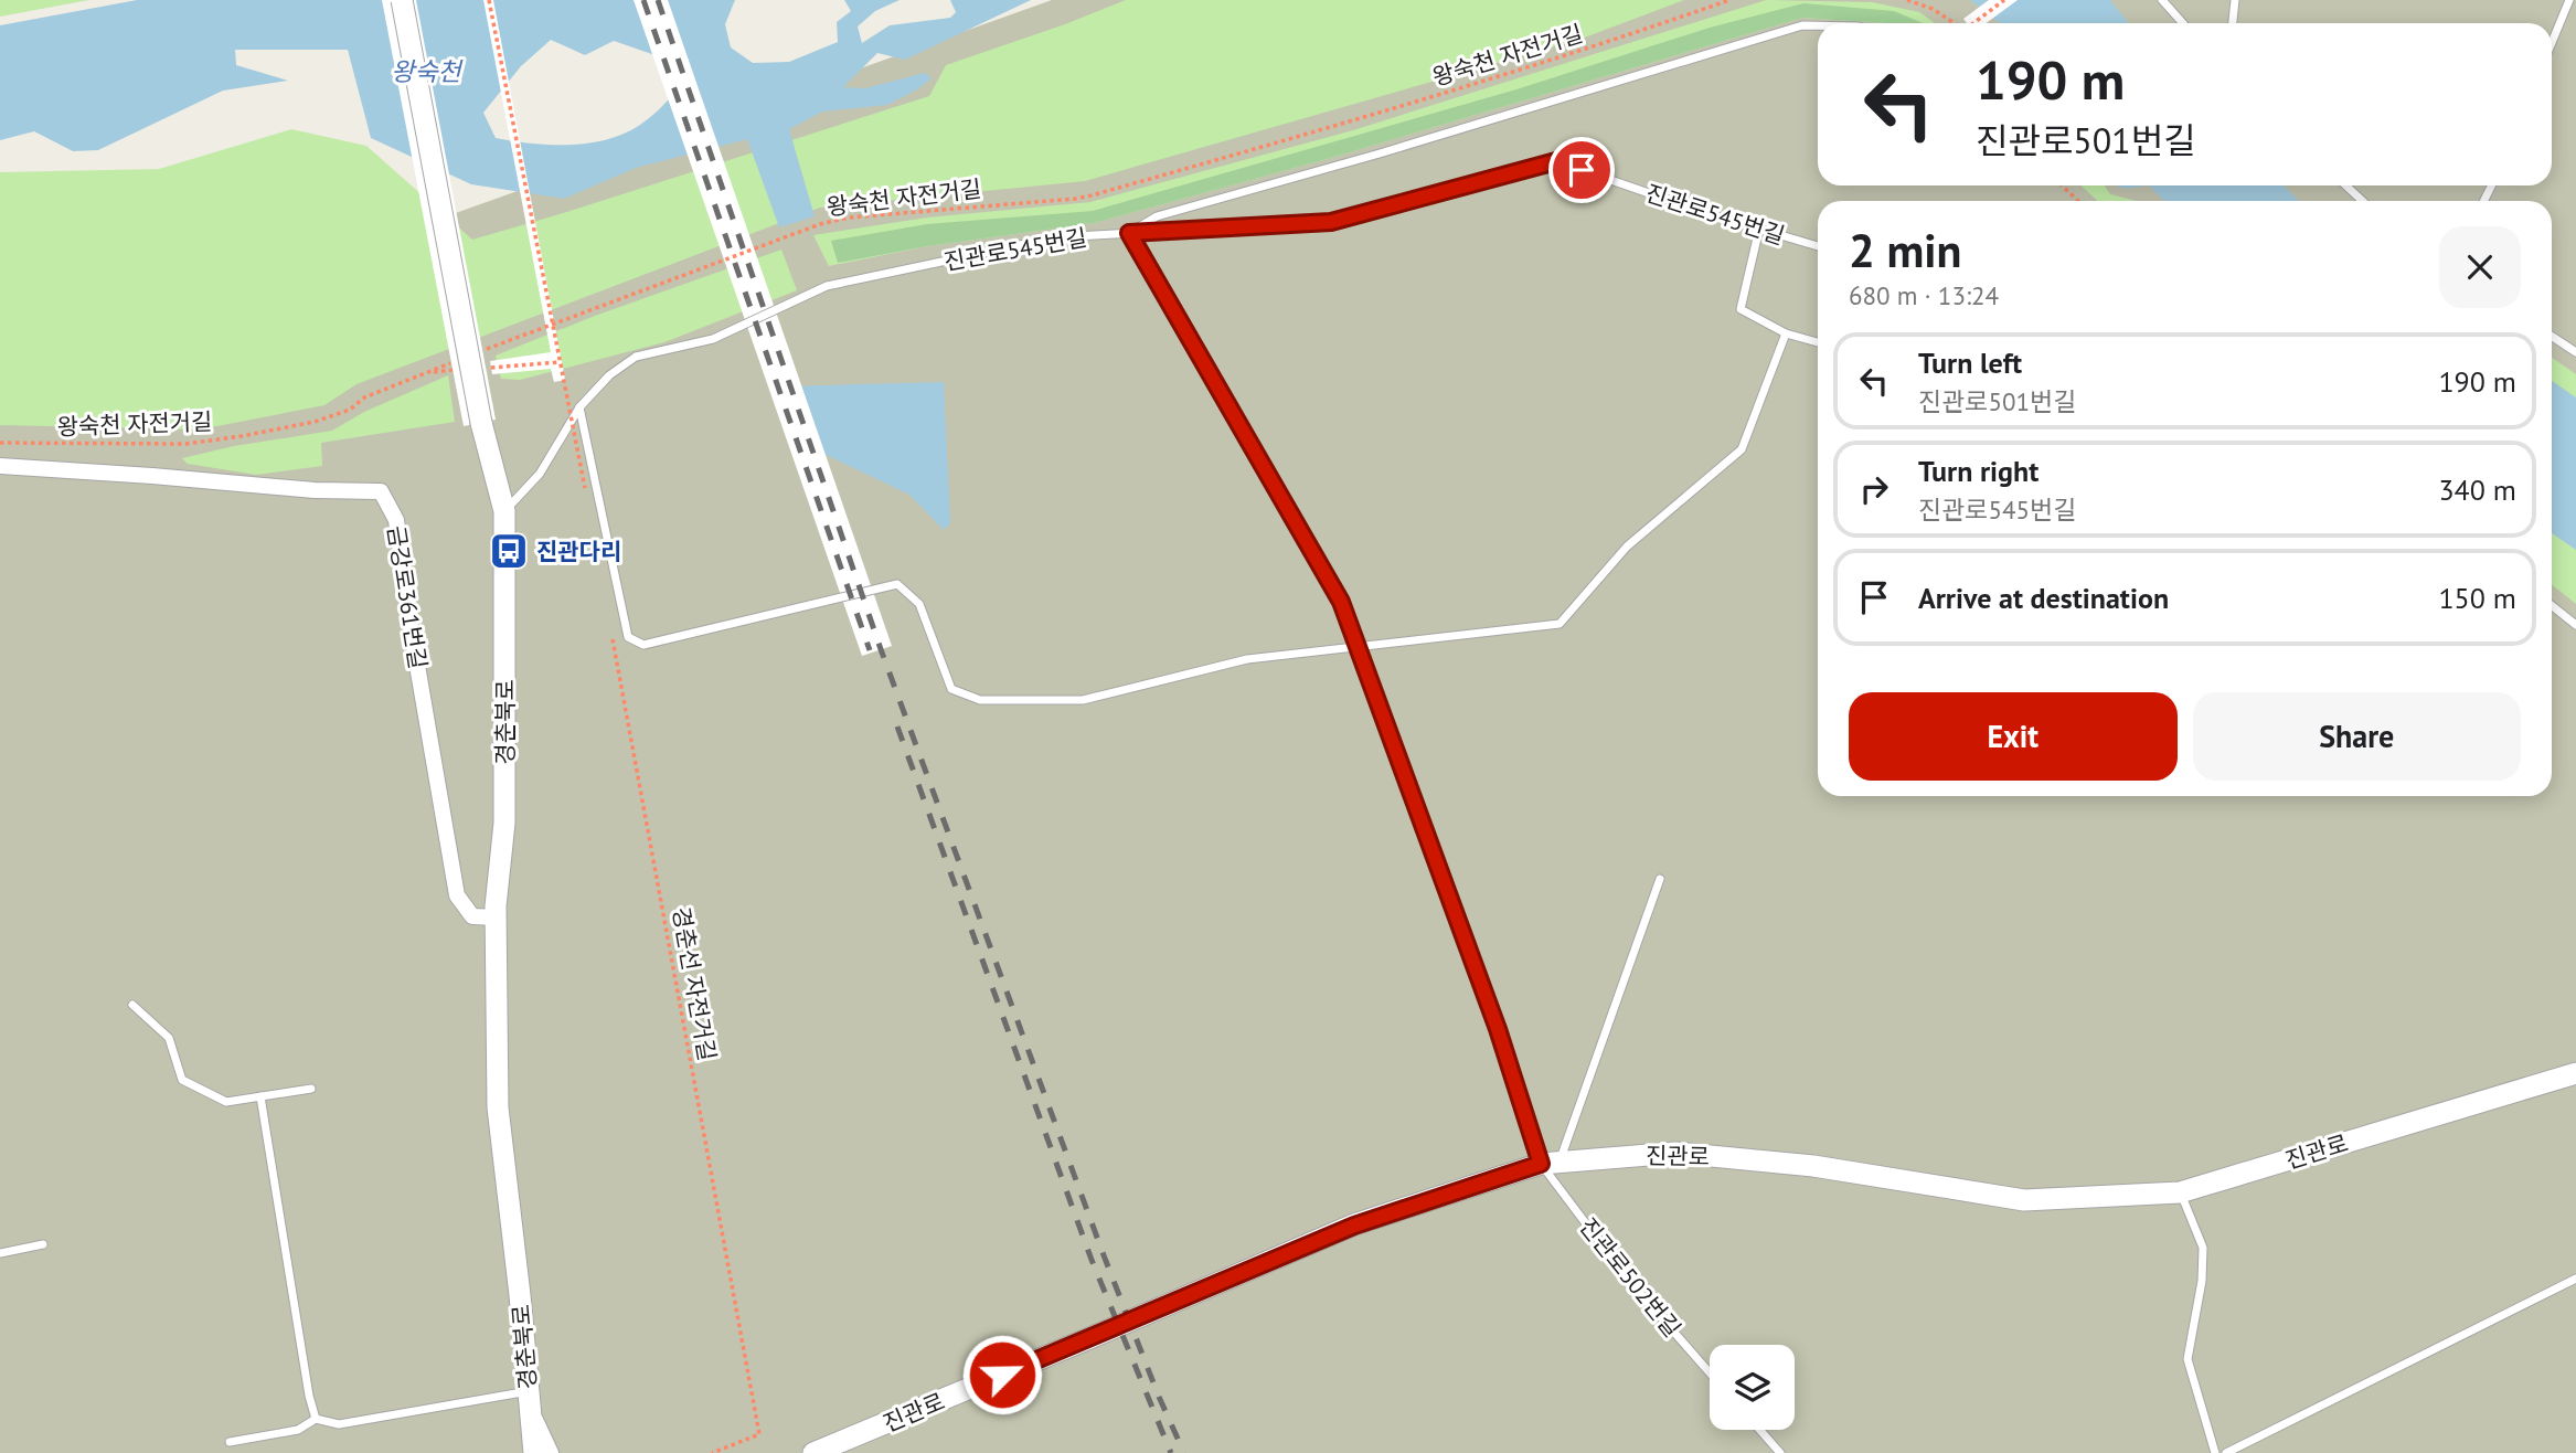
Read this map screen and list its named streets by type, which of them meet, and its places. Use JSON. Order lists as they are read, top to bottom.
{
  "streets": {
    "street": ["금강로361번길", "경춘북로", "진관로"],
    "lane": ["진관로545번길", "진관로502번길"],
    "path": ["왕숙천 자전거길", "경춘선 자전거길"]
  },
  "crossings": [
    ["진관로545번길", "경춘북로"],
    ["진관로545번길", "진관로502번길"],
    ["금강로361번길", "경춘북로"],
    ["진관로", "진관로502번길"]
  ],
  "water": ["왕숙천"],
  "places": {
    "bus stop": ["진관다리"]
  },
  "page": {
    "turn": ["190 m", "진관로501번길"],
    "heading": ["2 min", "680 m · 13:24"],
    "list": [
      {
        "name": "Turn left",
        "note": "진관로501번길",
        "value": "190 m"
      },
      {
        "name": "Turn right",
        "note": "진관로545번길",
        "value": "340 m"
      },
      {
        "name": "Arrive at destination",
        "value": "150 m"
      }
    ],
    "buttons": ["Exit", "Share"]
  }
}
